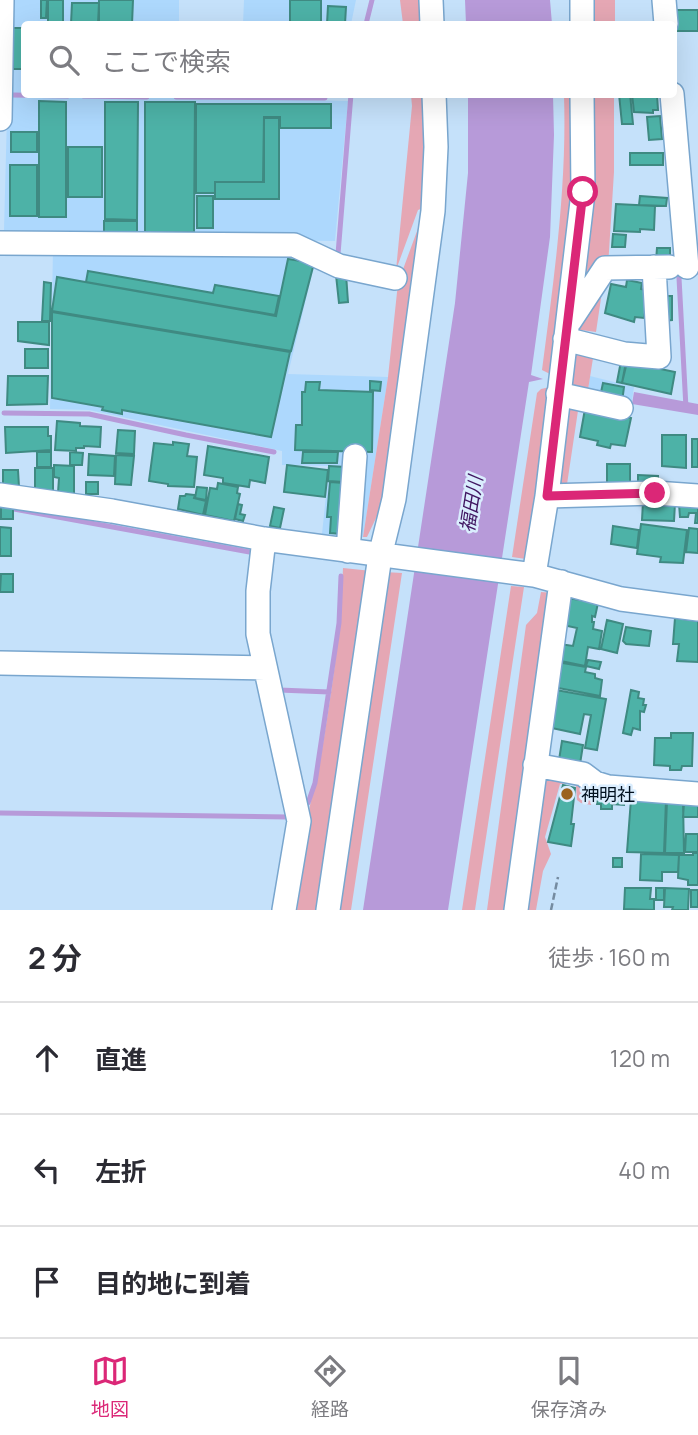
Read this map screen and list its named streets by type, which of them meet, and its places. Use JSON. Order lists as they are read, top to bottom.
{
  "water": ["福田川"],
  "places": ["神明社"],
  "page": {
    "search": "ここで検索",
    "heading": ["2 分", "徒歩 · 160 m"],
    "list": [
      ["直進", "120 m"],
      ["左折", "40 m"],
      "目的地に到着"
    ],
    "nav": ["地図", "経路", "保存済み"]
  }
}
